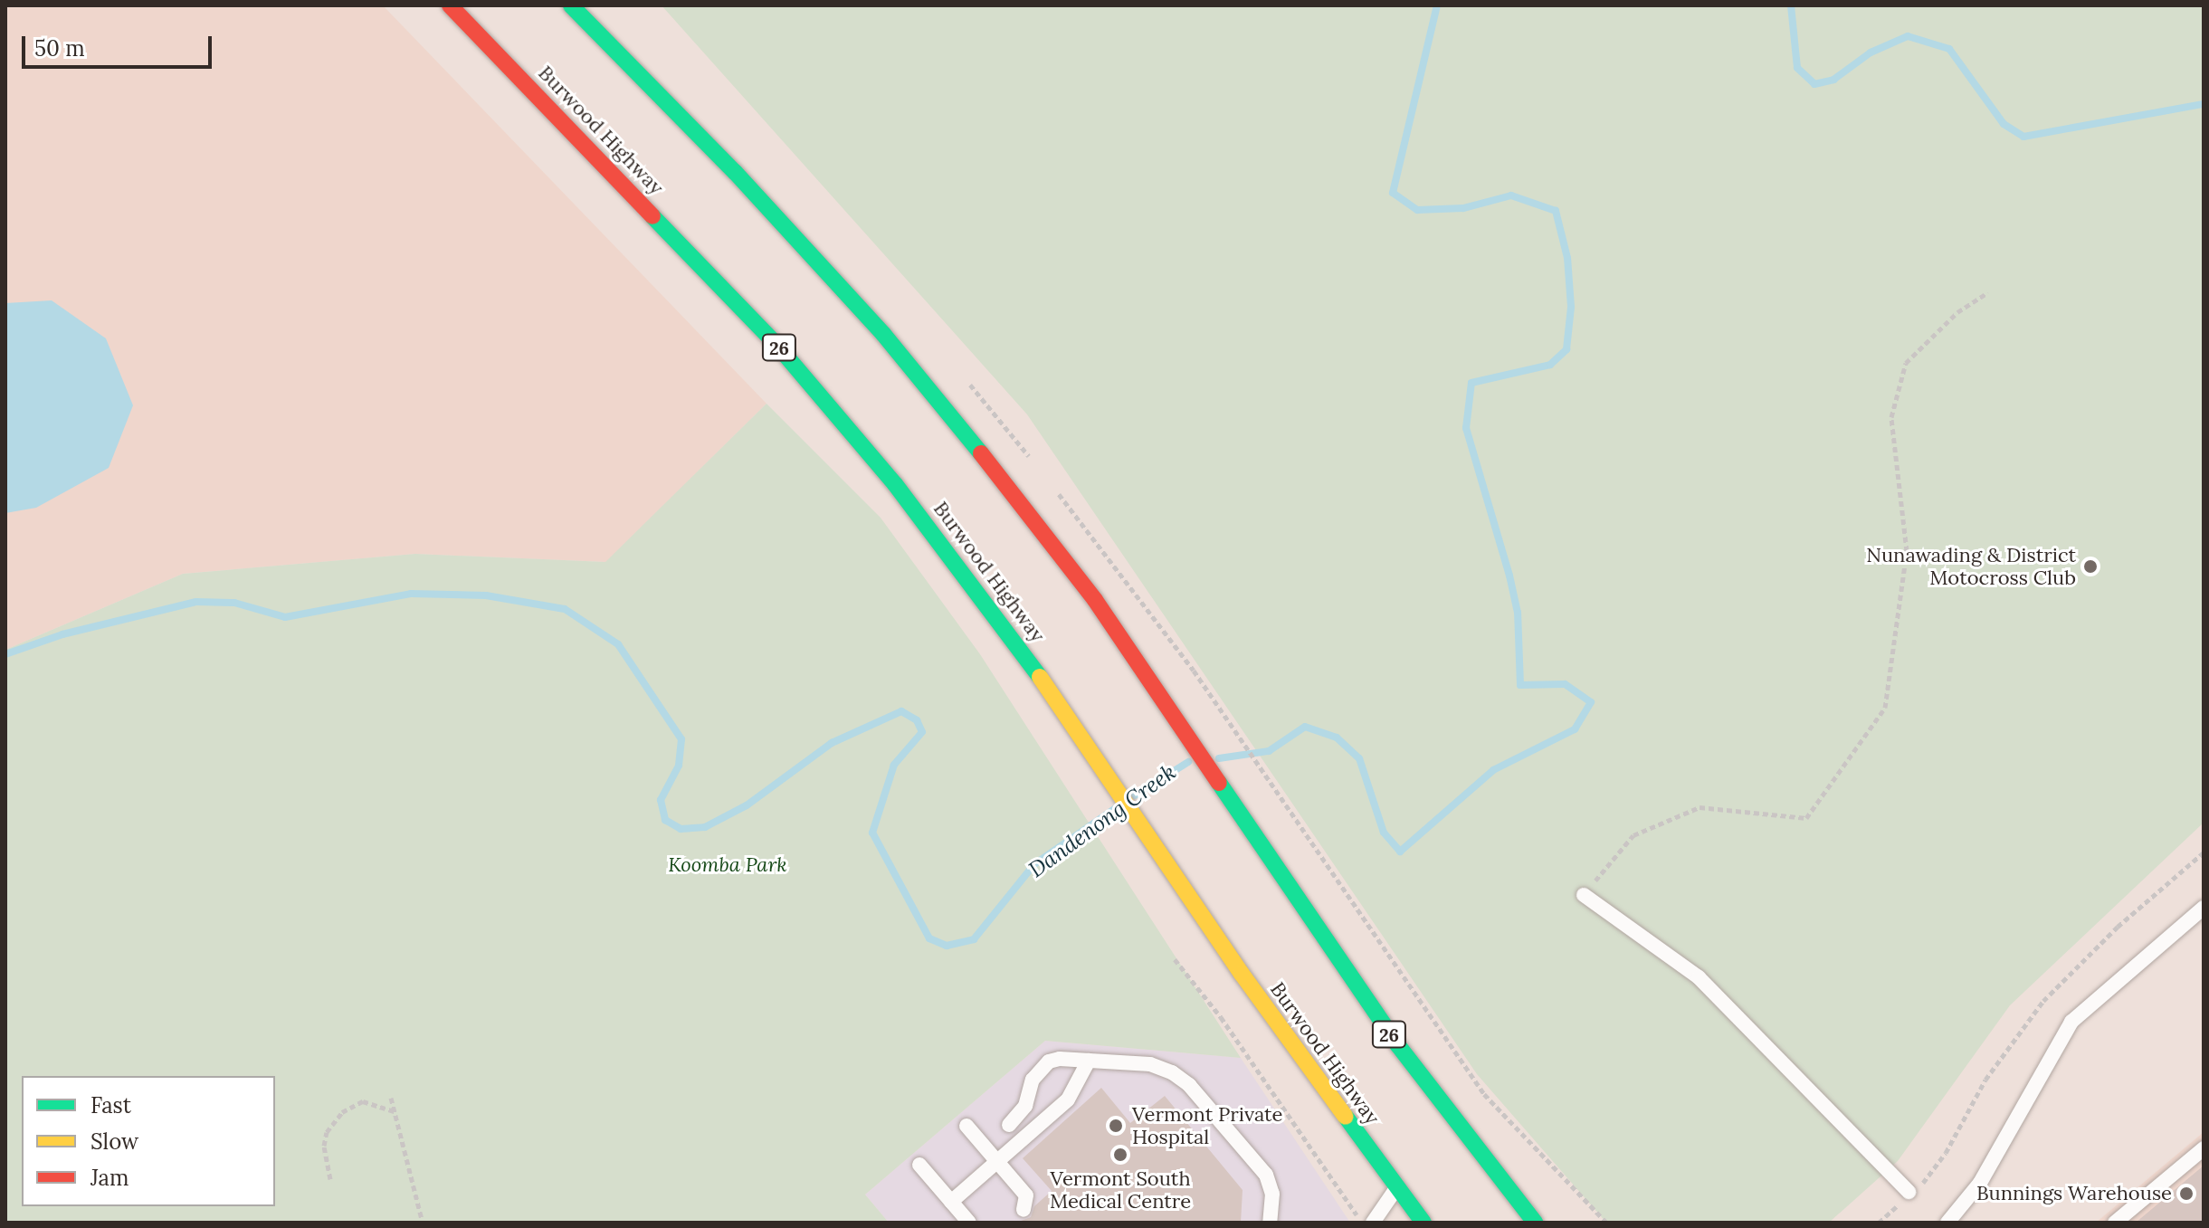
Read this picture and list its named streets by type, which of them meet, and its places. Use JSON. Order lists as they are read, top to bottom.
{
  "streets": {
    "highway": ["Burwood Highway", "26"]
  },
  "water": ["Dandenong Creek"],
  "parks": ["Koomba Park"],
  "places": [
    "Nunawading & District Motocross Club",
    "Vermont Private Hospital",
    "Vermont South Medical Centre",
    "Bunnings Warehouse"
  ],
  "legend": ["Fast", "Slow", "Jam"],
  "scale_bar": "50 m"
}
